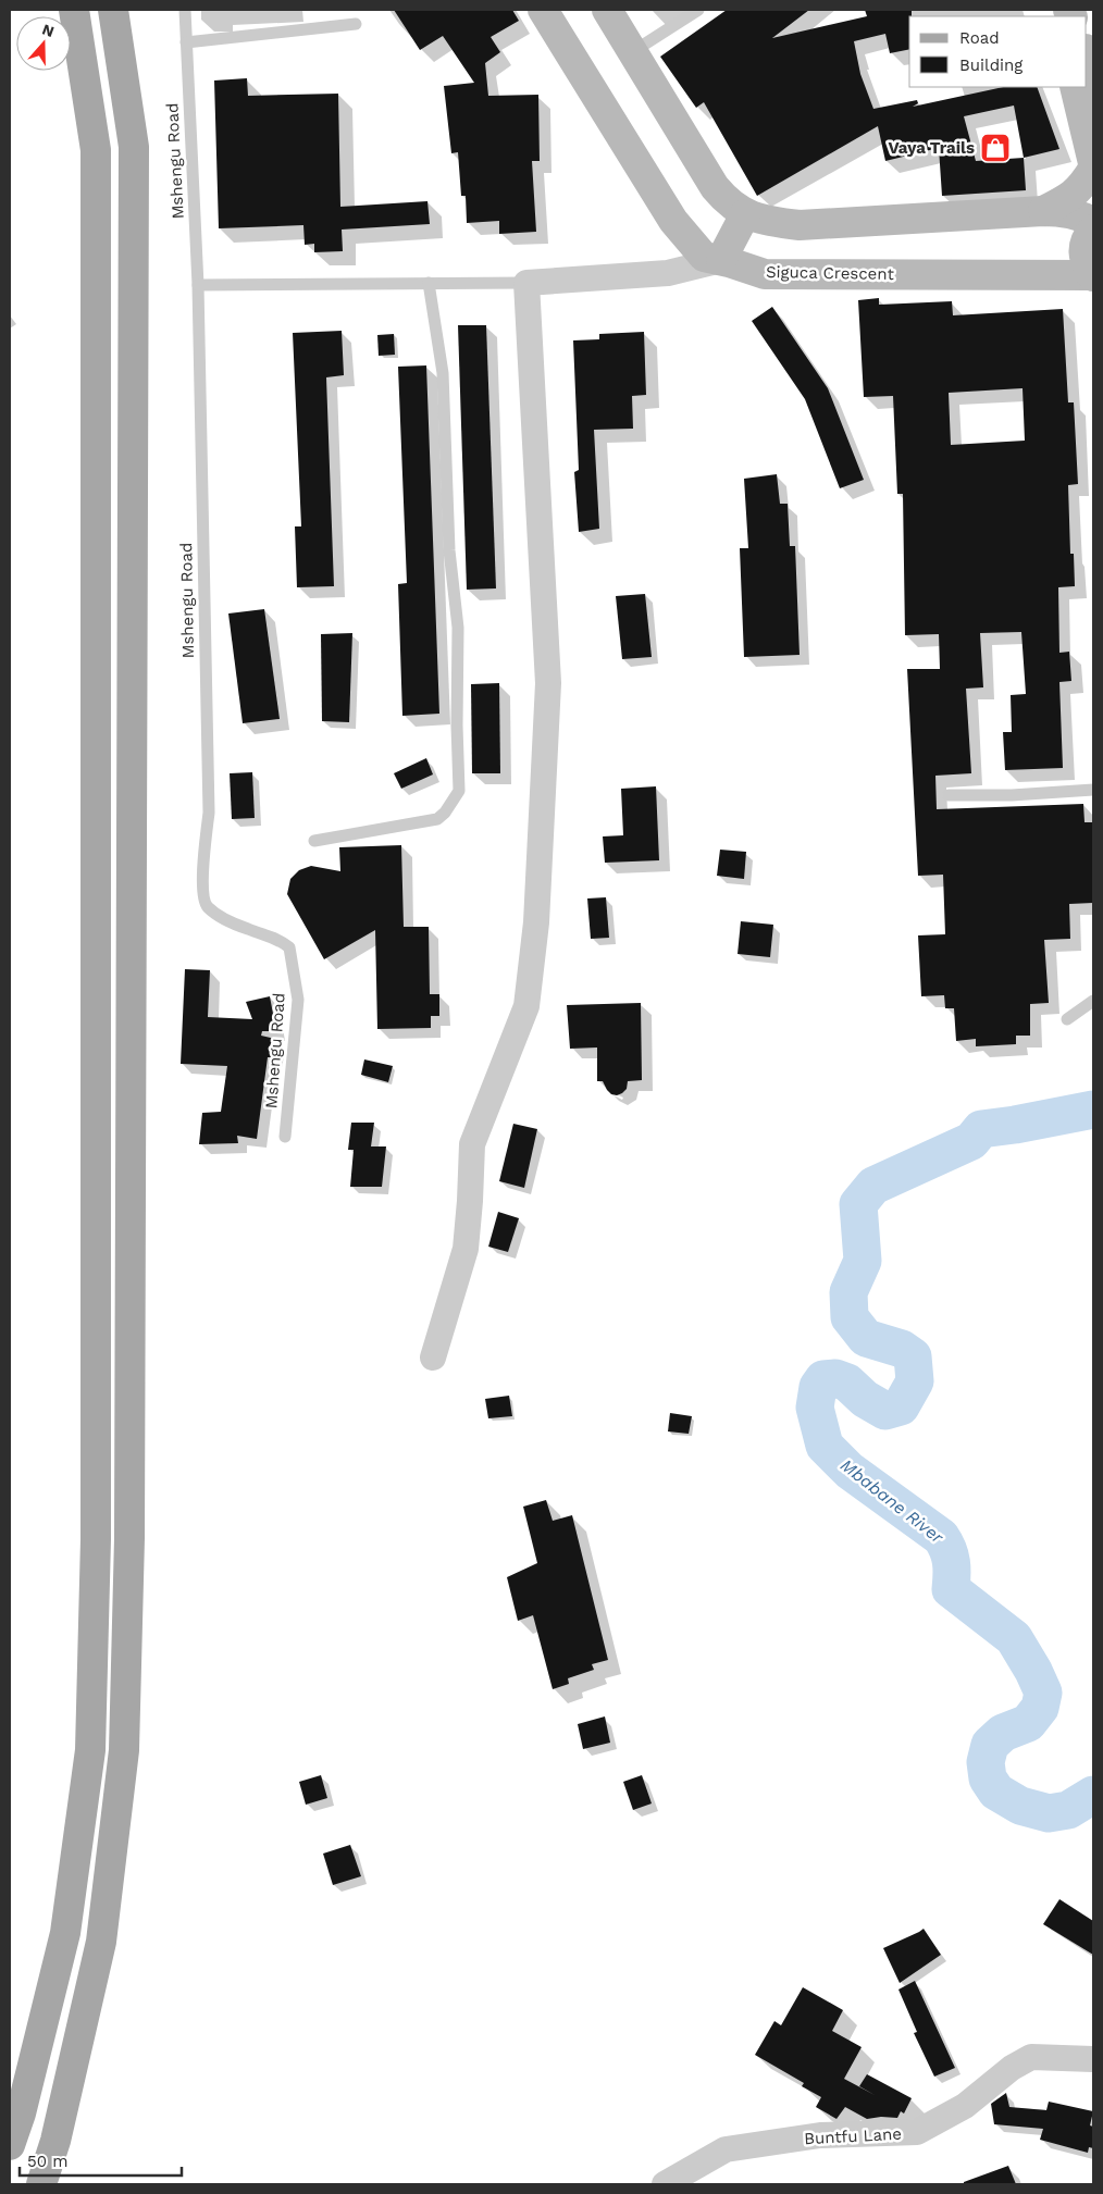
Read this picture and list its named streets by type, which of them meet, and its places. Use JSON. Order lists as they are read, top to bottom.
{
  "streets": {
    "street": ["Siguca Crescent", "Buntfu Lane"],
    "lane": ["Mshengu Road"]
  },
  "water": ["Mbabane River"],
  "places": {
    "shop": ["Vaya Trails"]
  },
  "legend": ["Road", "Building"],
  "scale_bar": "50 m",
  "north": "top"
}
